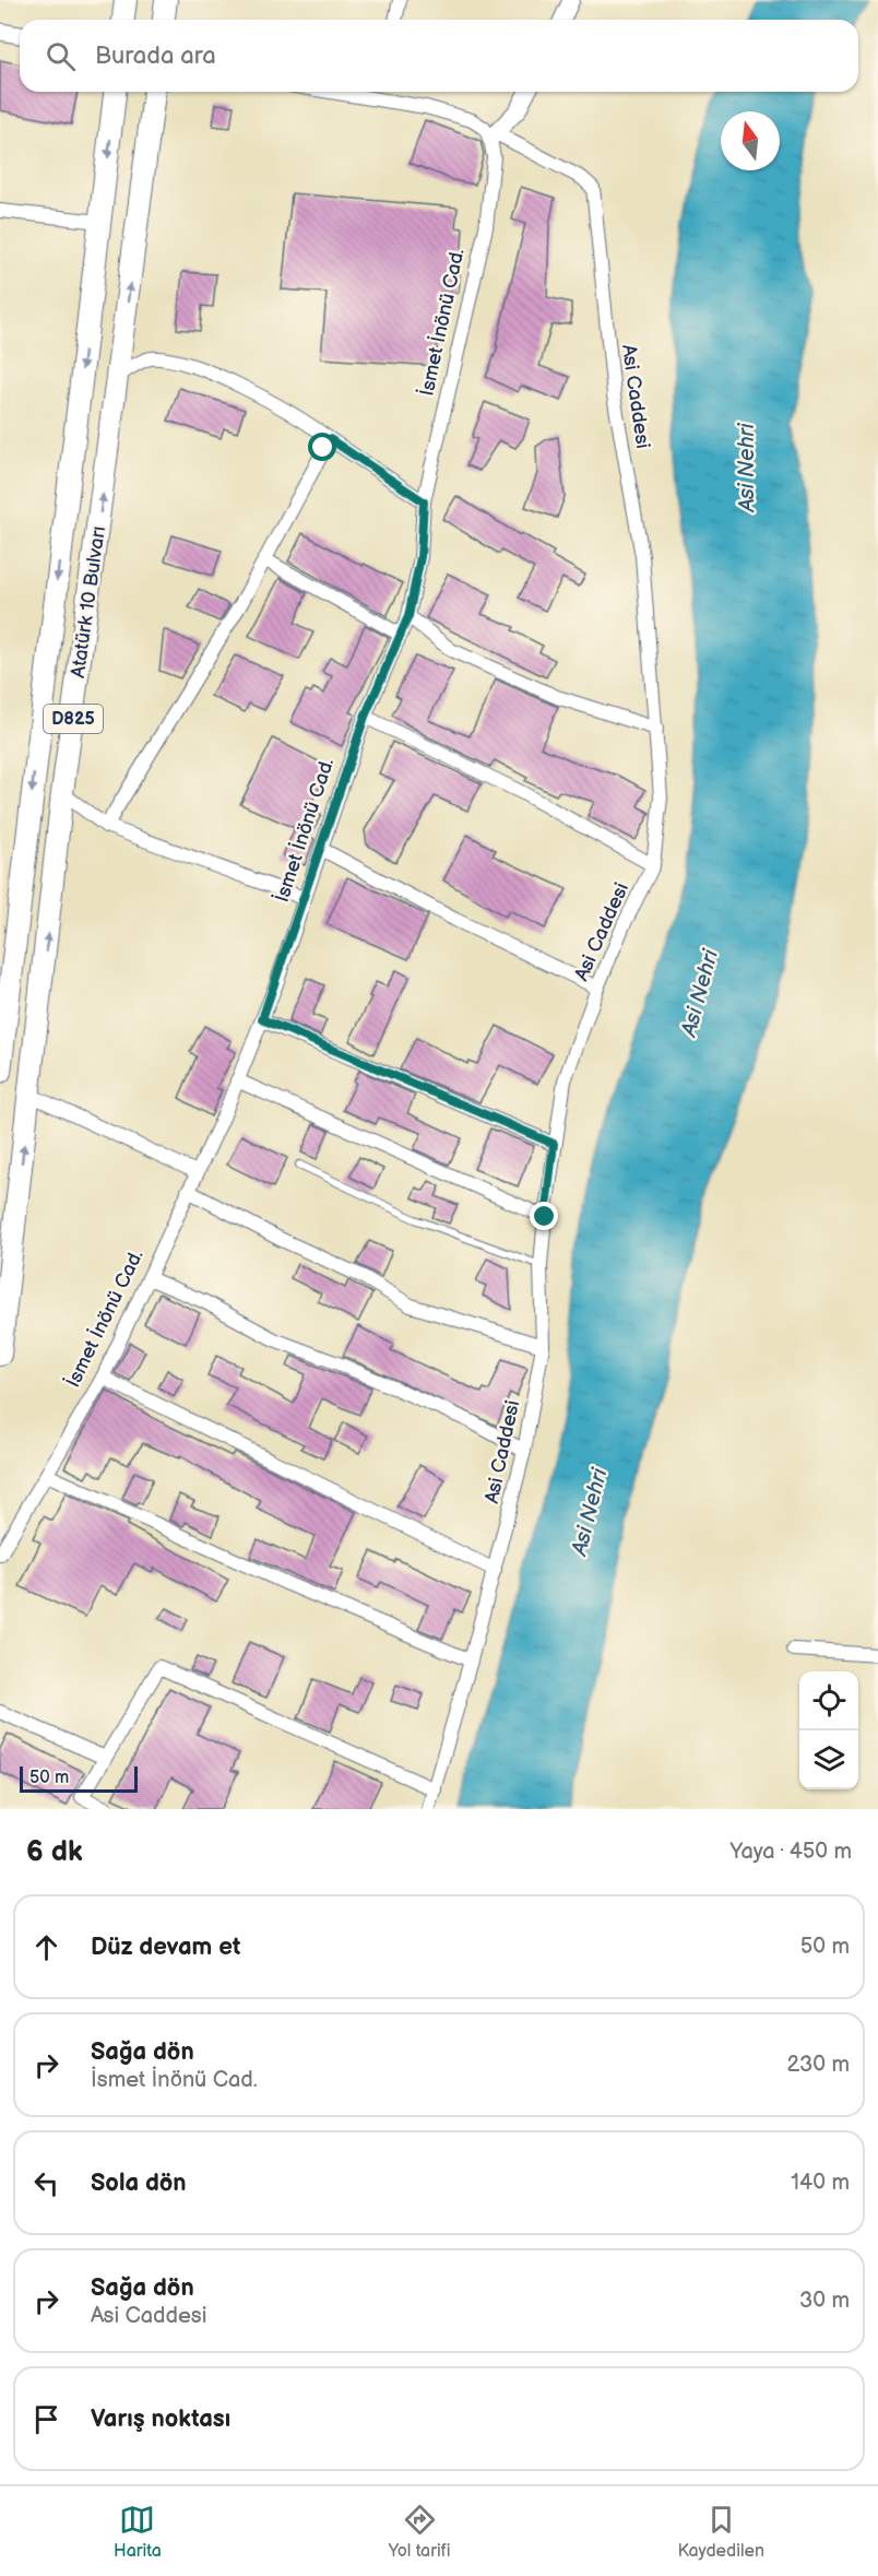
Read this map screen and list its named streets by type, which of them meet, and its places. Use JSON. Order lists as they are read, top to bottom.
{
  "streets": {
    "highway": ["Atatürk 10 Bulvarı", "D825"],
    "street": ["İsmet İnönü Cad.", "Asi Caddesi"]
  },
  "crossings": [
    ["İsmet İnönü Cad.", "Asi Caddesi"]
  ],
  "water": ["Asi Nehri"],
  "scale_bar": "50 m",
  "north": "top",
  "page": {
    "search": "Burada ara",
    "scale": "50 m",
    "heading": ["6 dk", "Yaya · 450 m"],
    "list": [
      ["Düz devam et", "50 m"],
      ["Sağa dön", "İsmet İnönü Cad.", "230 m"],
      ["Sola dön", "140 m"],
      ["Sağa dön", "Asi Caddesi", "30 m"],
      "Varış noktası"
    ],
    "nav": ["Harita", "Yol tarifi", "Kaydedilen"]
  }
}
